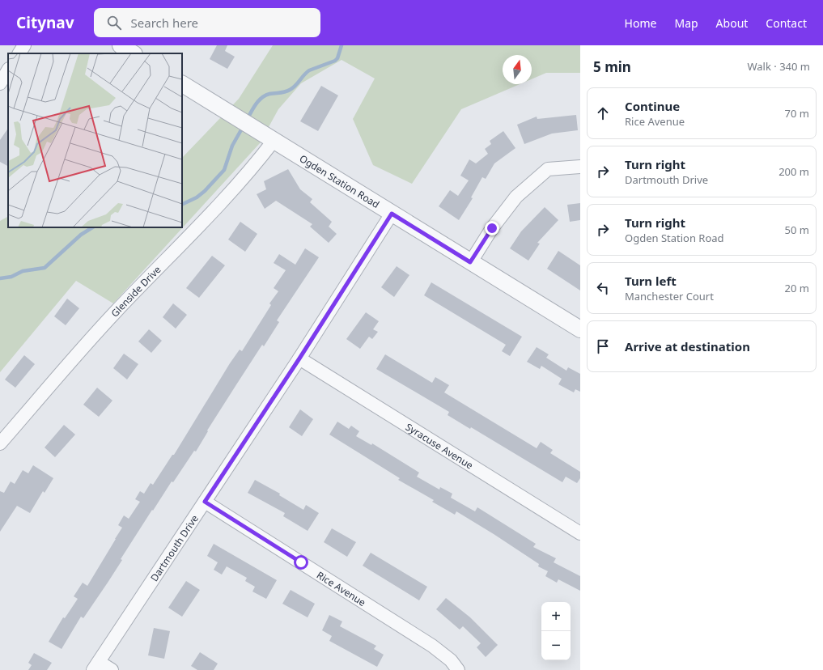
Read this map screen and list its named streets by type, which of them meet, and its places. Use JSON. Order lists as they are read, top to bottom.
{
  "streets": {
    "street": [
      "Ogden Station Road",
      "Glenside Drive",
      "Syracuse Avenue",
      "Dartmouth Drive",
      "Rice Avenue"
    ]
  },
  "crossings": [
    ["Ogden Station Road", "Glenside Drive"],
    ["Ogden Station Road", "Dartmouth Drive"],
    ["Syracuse Avenue", "Dartmouth Drive"],
    ["Dartmouth Drive", "Rice Avenue"]
  ],
  "north": "top",
  "page": {
    "header": "Citynav",
    "search": "Search here",
    "nav": [
      "Home",
      "Map",
      "About",
      "Contact"
    ],
    "heading": ["5 min", "Walk · 340 m"],
    "list": [
      ["Continue", "Rice Avenue", "70 m"],
      ["Turn right", "Dartmouth Drive", "200 m"],
      ["Turn right", "Ogden Station Road", "50 m"],
      ["Turn left", "Manchester Court", "20 m"],
      "Arrive at destination"
    ],
    "map_buttons": ["+", "−"]
  }
}
